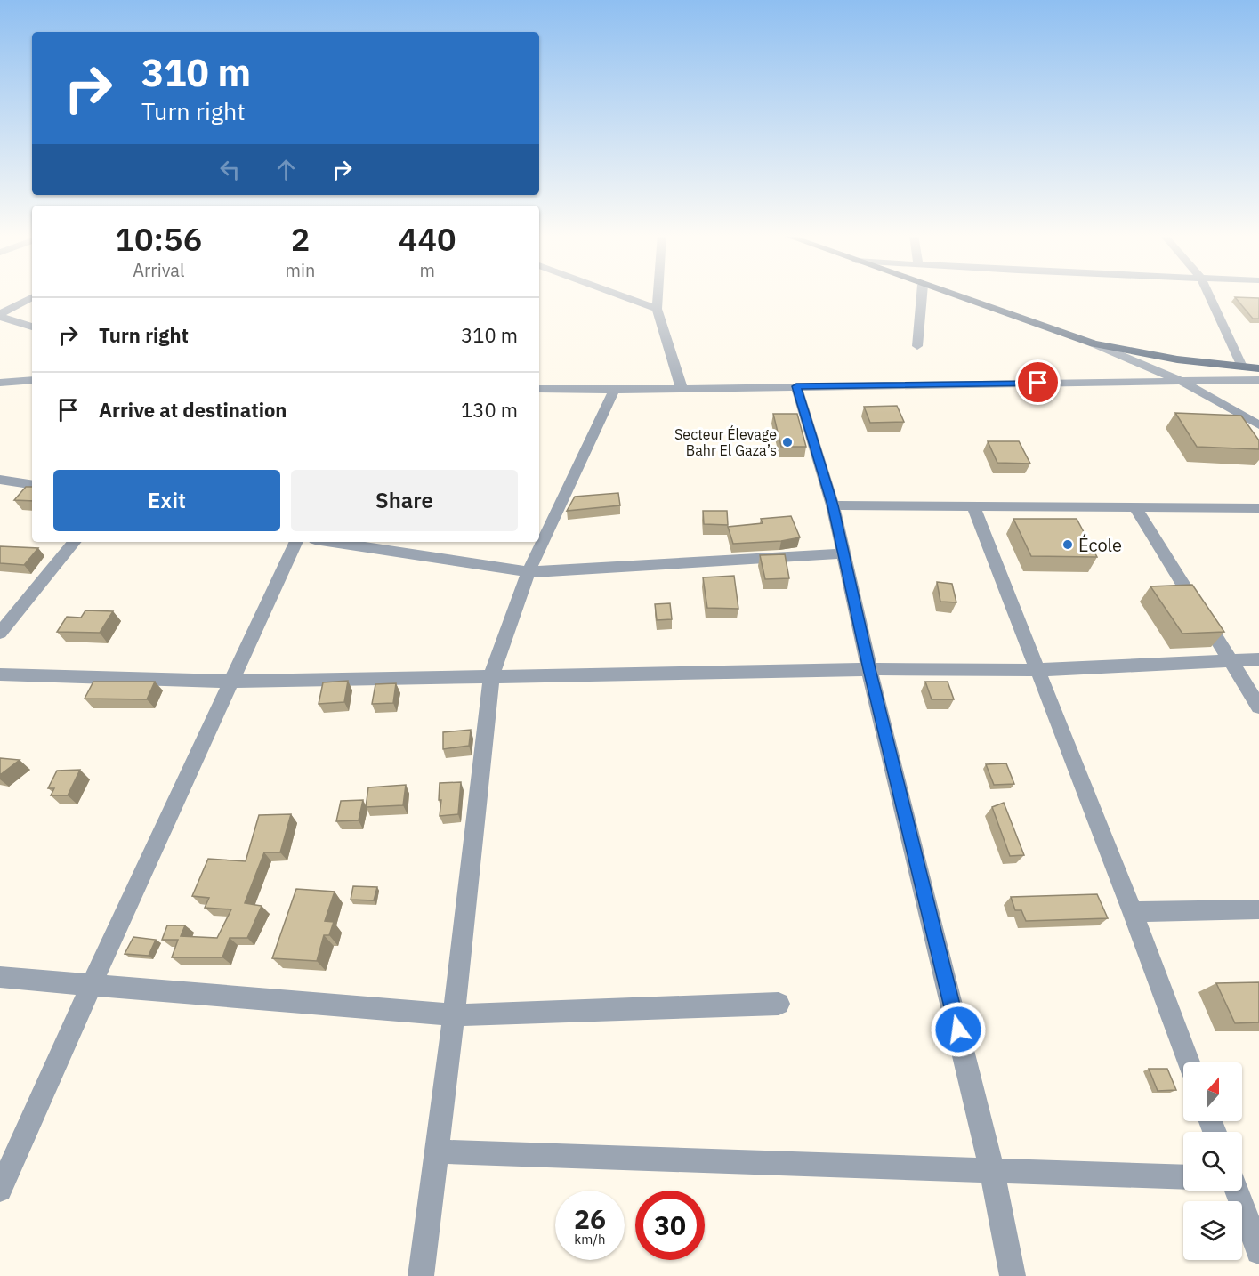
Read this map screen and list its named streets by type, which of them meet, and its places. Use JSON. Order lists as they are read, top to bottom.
{
  "places": ["Secteur Élevage Bahr El Gaza’s", "École"],
  "north": "top",
  "page": {
    "turn": ["310 m", "Turn right"],
    "eta": [
      "10:56",
      "Arrival",
      "2",
      "min",
      "440",
      "m"
    ],
    "list": [
      {
        "name": "Turn right",
        "value": "310 m"
      },
      {
        "name": "Arrive at destination",
        "value": "130 m"
      }
    ],
    "buttons": ["Exit", "Share"],
    "speed": "26 km/h",
    "limit": "30"
  }
}
